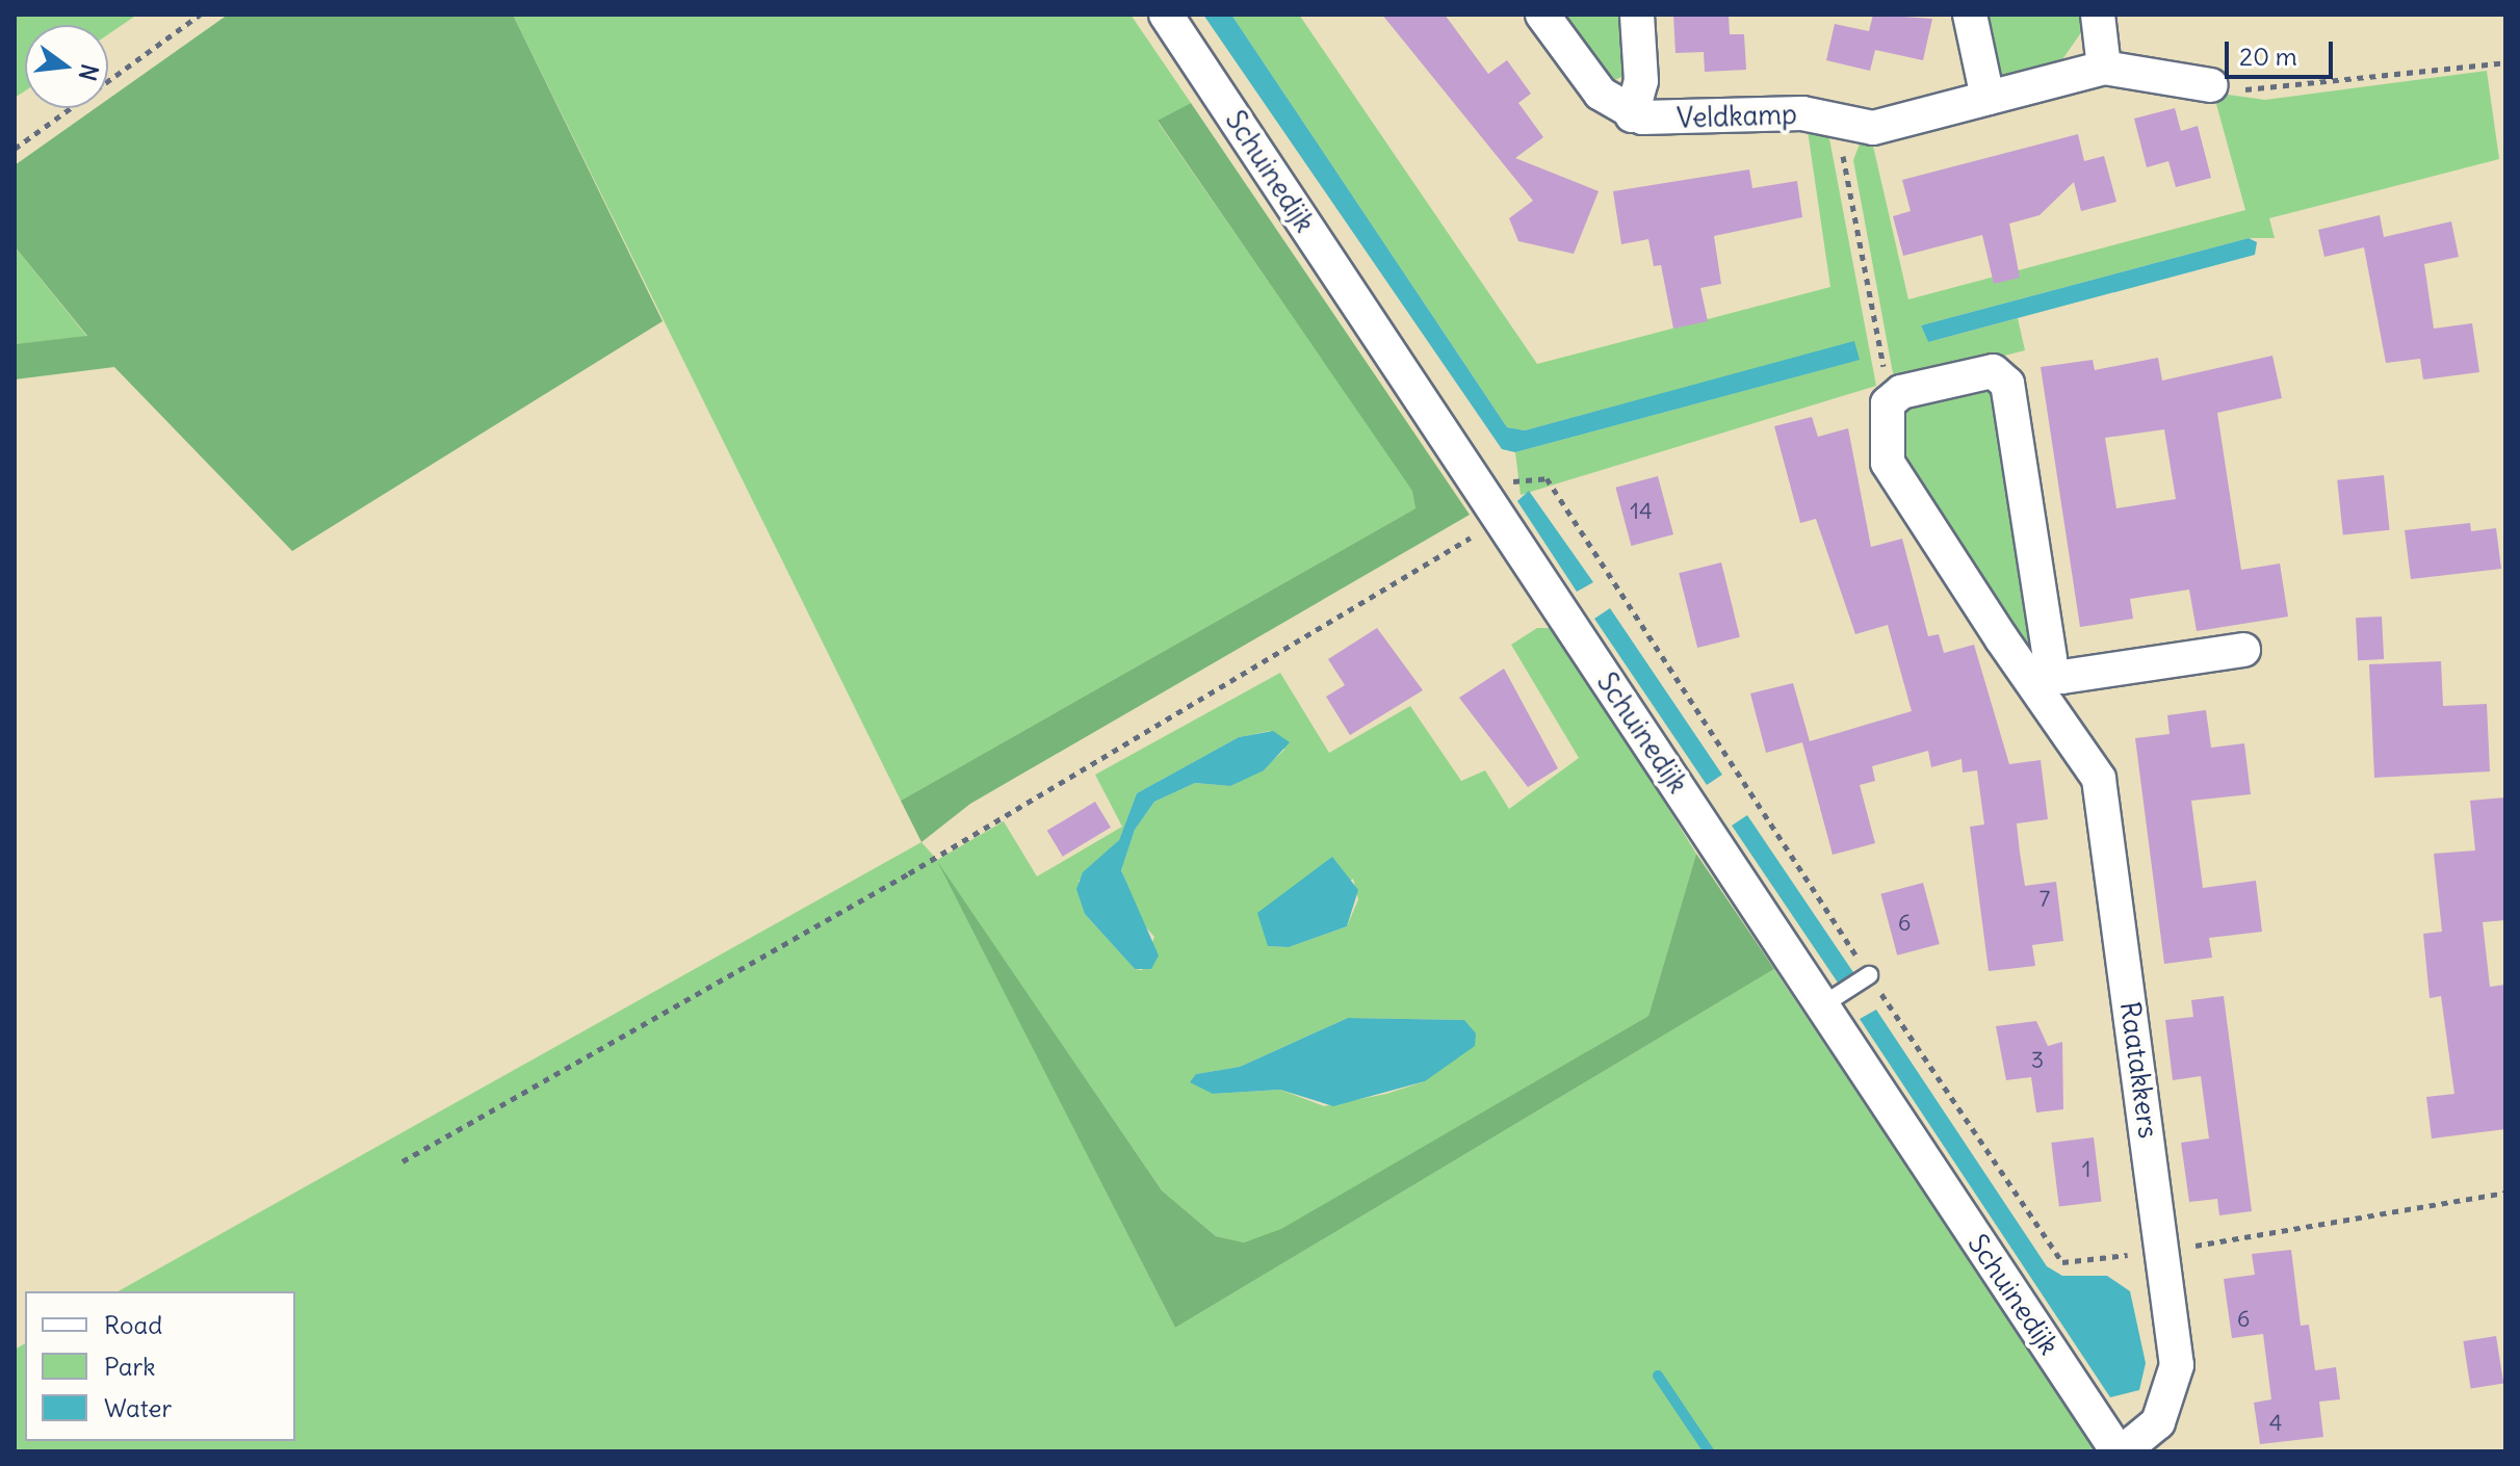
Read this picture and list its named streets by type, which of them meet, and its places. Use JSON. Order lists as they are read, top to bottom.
{
  "streets": {
    "street": ["Veldkamp", "Schuinedijk", "Raatakkers"]
  },
  "crossings": [
    ["Schuinedijk", "Raatakkers"]
  ],
  "house_numbers": [
    "14",
    "7",
    "6",
    "3",
    "1",
    "6",
    "4"
  ],
  "legend": ["Road", "Park", "Water"],
  "scale_bar": "20 m",
  "north": "right"
}
